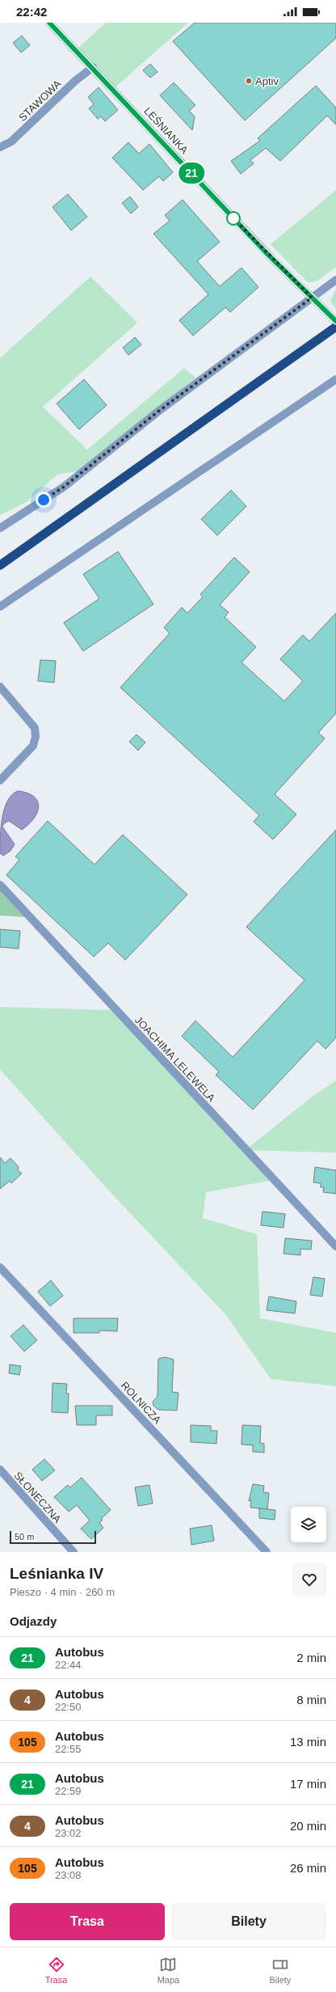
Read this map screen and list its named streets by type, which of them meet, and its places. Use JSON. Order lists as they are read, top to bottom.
{
  "streets": {
    "street": [
      "STAWOWA",
      "LEŚNIANKA",
      "JOACHIMA LELEWELA",
      "ROLNICZA",
      "SŁONECZNA"
    ]
  },
  "crossings": [
    ["STAWOWA", "LEŚNIANKA"]
  ],
  "places": ["Aptiv"],
  "lines": ["bus line 21"],
  "scale_bar": "50 m",
  "page": {
    "status": "22:42",
    "on_map": "21",
    "scale": "50 m",
    "heading": [
      ["Leśnianka IV", "Pieszo · 4 min · 260 m"],
      "Odjazdy"
    ],
    "list": [
      {
        "mark": "21",
        "name": "Autobus",
        "note": "22:44",
        "value": "2 min"
      },
      {
        "mark": "4",
        "name": "Autobus",
        "note": "22:50",
        "value": "8 min"
      },
      {
        "mark": "105",
        "name": "Autobus",
        "note": "22:55",
        "value": "13 min"
      },
      {
        "mark": "21",
        "name": "Autobus",
        "note": "22:59",
        "value": "17 min"
      },
      {
        "mark": "4",
        "name": "Autobus",
        "note": "23:02",
        "value": "20 min"
      },
      {
        "mark": "105",
        "name": "Autobus",
        "note": "23:08",
        "value": "26 min"
      }
    ],
    "buttons": ["Trasa", "Bilety"],
    "tabs": ["Trasa", "Mapa", "Bilety"]
  }
}
